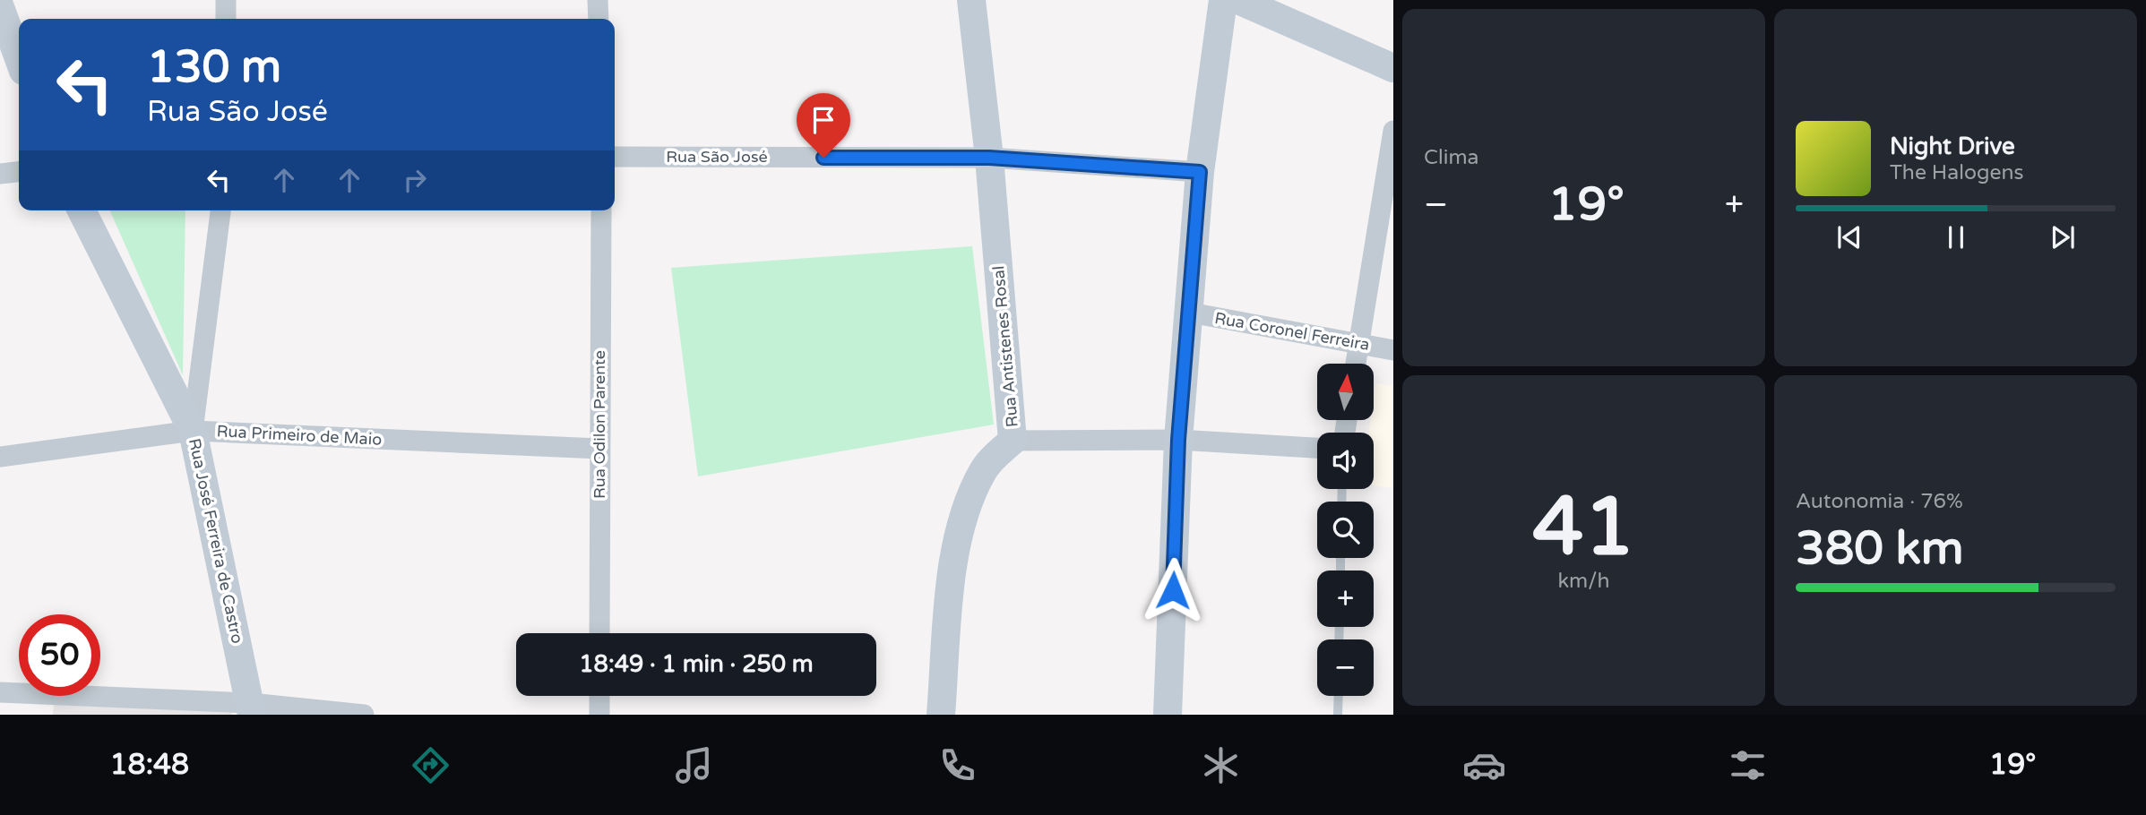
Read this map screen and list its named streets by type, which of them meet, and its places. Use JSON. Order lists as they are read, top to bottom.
{
  "streets": {
    "main road": ["Rua Antistenes Rosal", "Rua José Ferreira de Castro"],
    "street": [
      "Rua São José",
      "Rua Coronel Ferreira",
      "Rua Odilon Parente",
      "Rua Primeiro de Maio"
    ]
  },
  "crossings": [
    ["Rua São José", "Rua Antistenes Rosal"],
    ["Rua Odilon Parente", "Rua Primeiro de Maio"],
    ["Rua Primeiro de Maio", "Rua José Ferreira de Castro"]
  ],
  "north": "top",
  "page": {
    "tile": [
      "Clima",
      ["41", "km/h"],
      ["Autonomia · 76%", "380 km"]
    ],
    "turn": ["130 m", "Rua São José"],
    "song": ["Night Drive", "The Halogens"],
    "heat": ["−", "19°", "+"],
    "map_buttons": ["+", "−"],
    "limit": "50",
    "trip": "18:49 · 1 min · 250 m",
    "tabs": ["18:48", "19°"]
  }
}
